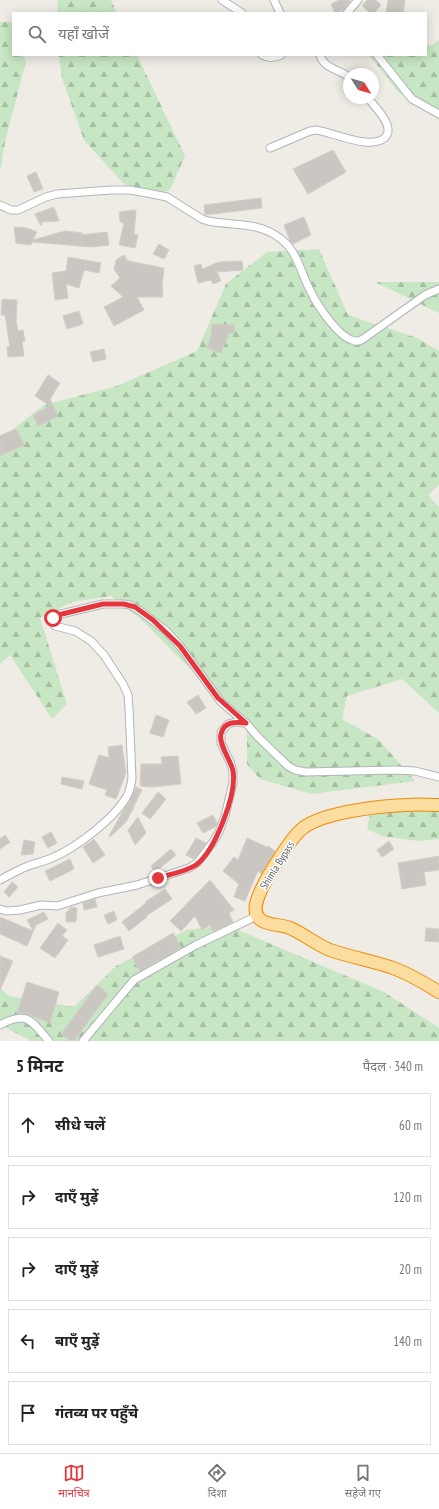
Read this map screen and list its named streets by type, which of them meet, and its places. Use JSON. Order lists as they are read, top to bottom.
{
  "streets": {
    "highway": ["Shimla Bypass"]
  },
  "north": "bottom right",
  "page": {
    "search": "यहाँ खोजें",
    "heading": ["5 मिनट", "पैदल · 340 m"],
    "list": [
      ["सीधे चलें", "60 m"],
      ["दाएँ मुड़ें", "120 m"],
      ["दाएँ मुड़ें", "20 m"],
      ["बाएँ मुड़ें", "140 m"],
      "गंतव्य पर पहुँचे"
    ],
    "nav": ["मानचित्र", "दिशा", "सहेजे गए"]
  }
}
